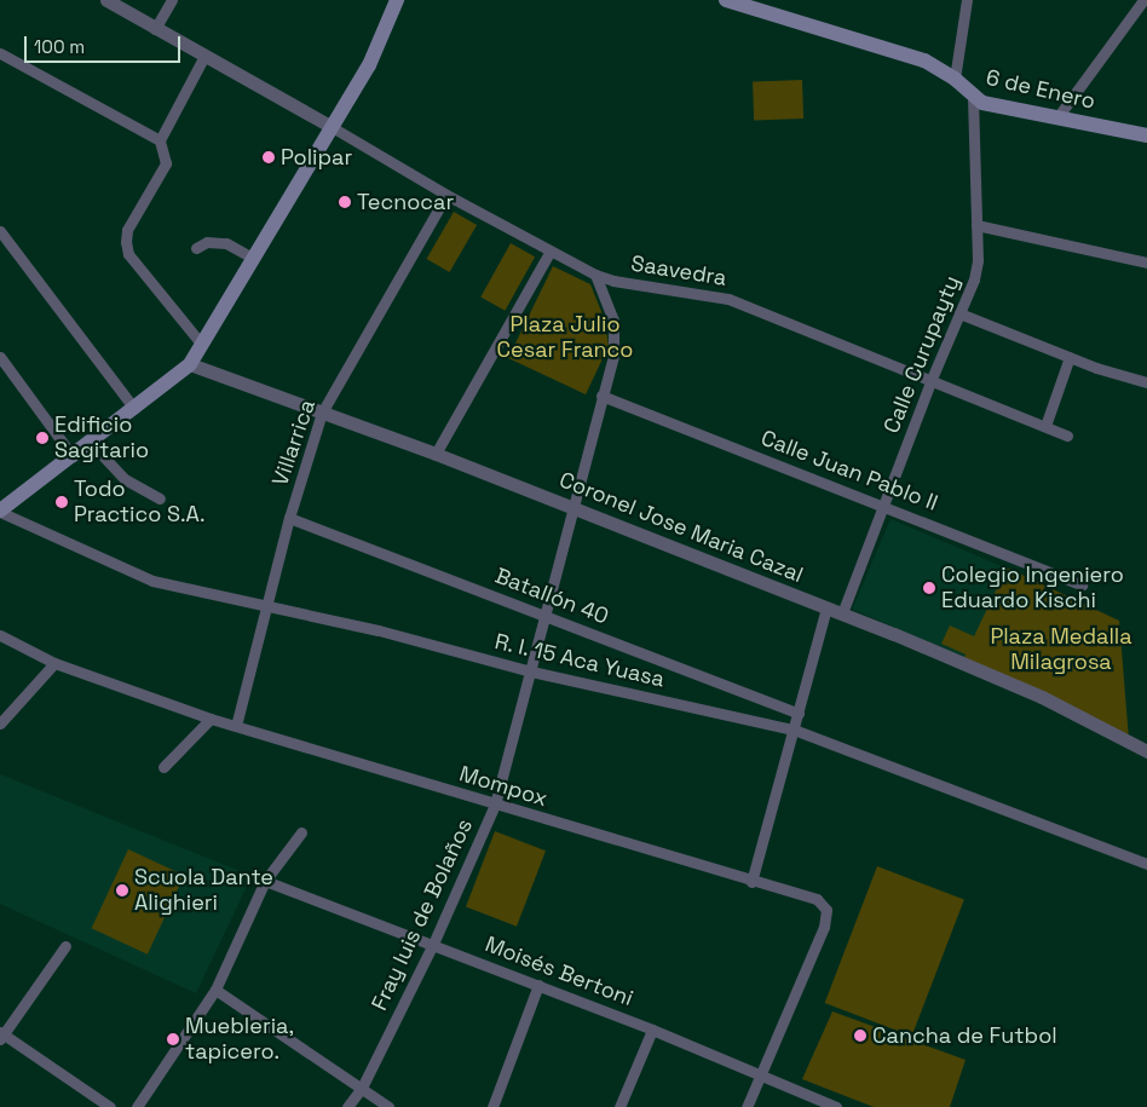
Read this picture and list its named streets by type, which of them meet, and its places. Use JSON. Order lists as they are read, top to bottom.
{
  "streets": {
    "main road": ["6 de Enero"],
    "street": [
      "Saavedra",
      "Calle Curupayty",
      "Villarrica",
      "Calle Juan Pablo II",
      "Coronel Jose Maria Cazal",
      "Batallón 40",
      "R. I. 15 Aca Yuasa",
      "Mompox",
      "Fray luis de Bolaños",
      "Moisés Bertoni"
    ]
  },
  "crossings": [
    ["6 de Enero", "Calle Curupayty"],
    ["Saavedra", "Calle Curupayty"],
    ["Saavedra", "Villarrica"],
    ["Saavedra", "Fray luis de Bolaños"],
    ["Calle Curupayty", "Calle Juan Pablo II"],
    ["Calle Curupayty", "Coronel Jose Maria Cazal"],
    ["Villarrica", "Coronel Jose Maria Cazal"],
    ["Villarrica", "Batallón 40"],
    ["Villarrica", "R. I. 15 Aca Yuasa"],
    ["Villarrica", "Mompox"],
    ["Calle Juan Pablo II", "Fray luis de Bolaños"],
    ["Coronel Jose Maria Cazal", "Fray luis de Bolaños"],
    ["Batallón 40", "Fray luis de Bolaños"],
    ["R. I. 15 Aca Yuasa", "Fray luis de Bolaños"],
    ["Mompox", "Fray luis de Bolaños"],
    ["Mompox", "Moisés Bertoni"],
    ["Fray luis de Bolaños", "Moisés Bertoni"]
  ],
  "parks": ["Plaza Julio Cesar Franco", "Plaza Medalla Milagrosa"],
  "places": [
    "Polipar",
    "Tecnocar",
    "Edificio Sagitario",
    "Todo Practico S.A.",
    "Colegio Ingeniero Eduardo Kischi",
    "Scuola Dante Alighieri",
    "Cancha de Futbol",
    "Muebleria, tapicero."
  ],
  "scale_bar": "100 m"
}
